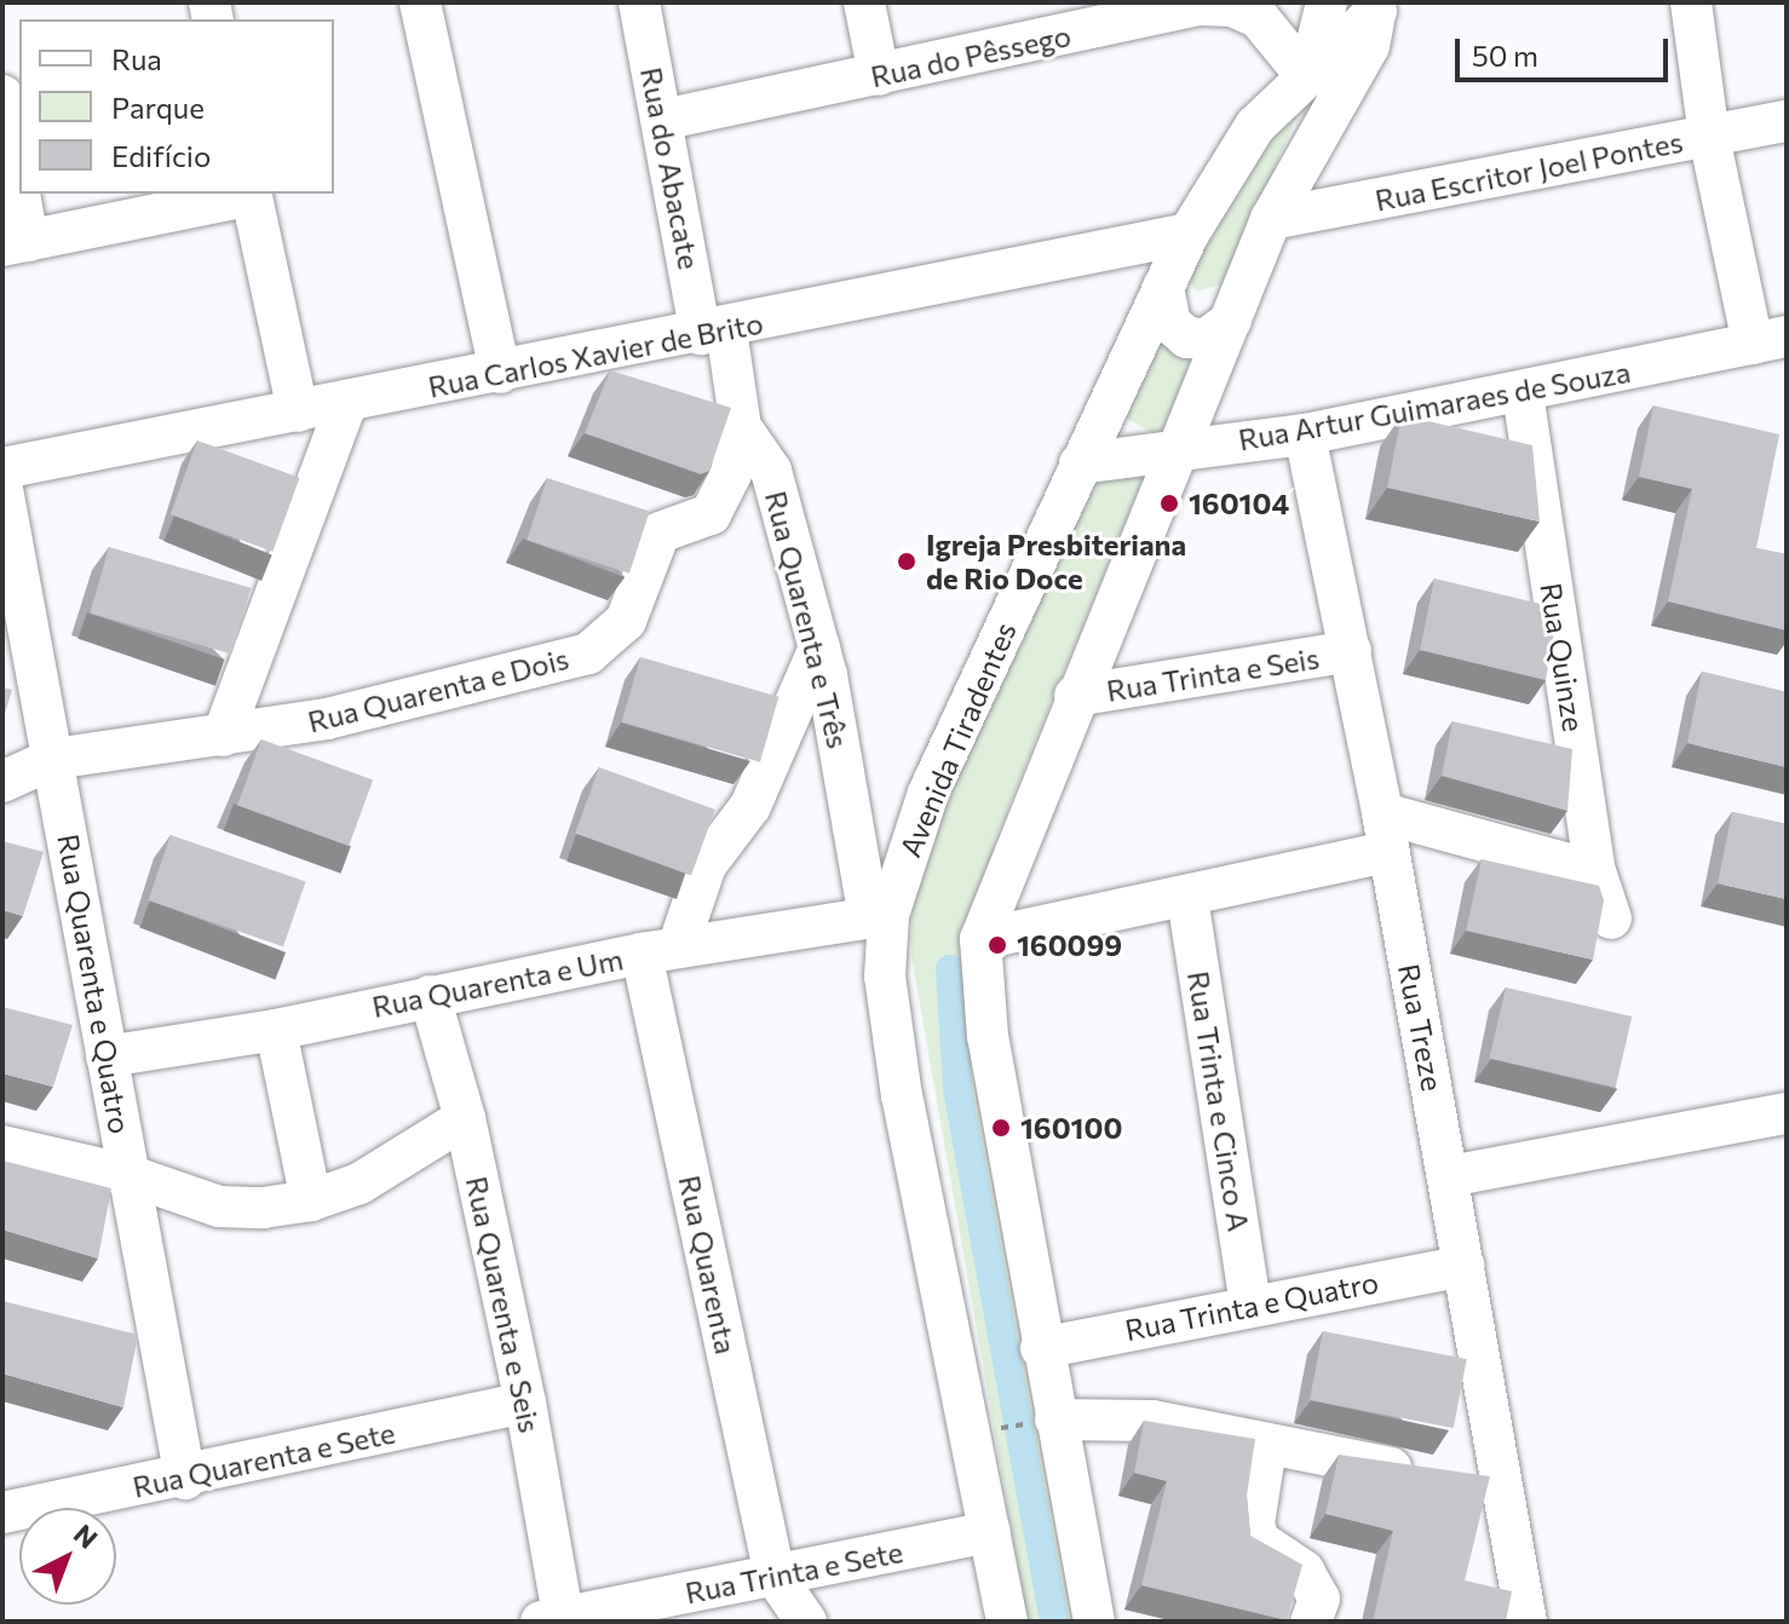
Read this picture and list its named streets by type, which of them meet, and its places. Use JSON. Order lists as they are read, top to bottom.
{
  "streets": {
    "street": [
      "Rua do Pêssego",
      "Rua do Abacate",
      "Rua Escritor Joel Pontes",
      "Rua Carlos Xavier de Brito",
      "Rua Artur Guimaraes de Souza",
      "Rua Quarenta e Três",
      "Rua Quinze",
      "Rua Trinta e Seis",
      "Rua Quarenta e Dois",
      "Avenida Tiradentes",
      "Rua Quarenta e Um",
      "Rua Quarenta e Quatro",
      "Rua Treze",
      "Rua Trinta e Cinco A",
      "Rua Quarenta",
      "Rua Quarenta e Seis",
      "Rua Trinta e Quatro",
      "Rua Quarenta e Sete",
      "Rua Trinta e Sete"
    ]
  },
  "crossings": [
    ["Rua do Pêssego", "Rua do Abacate"],
    ["Rua do Pêssego", "Avenida Tiradentes"],
    ["Rua do Abacate", "Rua Carlos Xavier de Brito"],
    ["Rua do Abacate", "Rua Quarenta e Três"],
    ["Rua Escritor Joel Pontes", "Avenida Tiradentes"],
    ["Rua Carlos Xavier de Brito", "Rua Quarenta e Três"],
    ["Rua Carlos Xavier de Brito", "Avenida Tiradentes"],
    ["Rua Artur Guimaraes de Souza", "Rua Quinze"],
    ["Rua Artur Guimaraes de Souza", "Avenida Tiradentes"],
    ["Rua Artur Guimaraes de Souza", "Rua Treze"],
    ["Rua Quarenta e Três", "Rua Quarenta e Dois"],
    ["Rua Quarenta e Três", "Avenida Tiradentes"],
    ["Rua Quarenta e Três", "Rua Quarenta e Um"],
    ["Rua Trinta e Seis", "Avenida Tiradentes"],
    ["Rua Trinta e Seis", "Rua Treze"],
    ["Rua Quarenta e Dois", "Rua Quarenta e Quatro"],
    ["Avenida Tiradentes", "Rua Quarenta e Um"],
    ["Avenida Tiradentes", "Rua Trinta e Quatro"],
    ["Avenida Tiradentes", "Rua Trinta e Sete"],
    ["Rua Quarenta e Um", "Rua Quarenta e Quatro"],
    ["Rua Quarenta e Um", "Rua Quarenta"],
    ["Rua Quarenta e Um", "Rua Quarenta e Seis"],
    ["Rua Quarenta e Quatro", "Rua Quarenta e Sete"],
    ["Rua Treze", "Rua Trinta e Quatro"],
    ["Rua Trinta e Cinco A", "Rua Trinta e Quatro"],
    ["Rua Quarenta", "Rua Trinta e Sete"],
    ["Rua Quarenta e Seis", "Rua Quarenta e Sete"],
    ["Rua Quarenta e Seis", "Rua Trinta e Sete"]
  ],
  "places": [
    "160104",
    "Igreja Presbiteriana de Rio Doce",
    "160099",
    "160100"
  ],
  "legend": ["Rua", "Parque", "Edifício"],
  "scale_bar": "50 m",
  "north": "top right"
}
